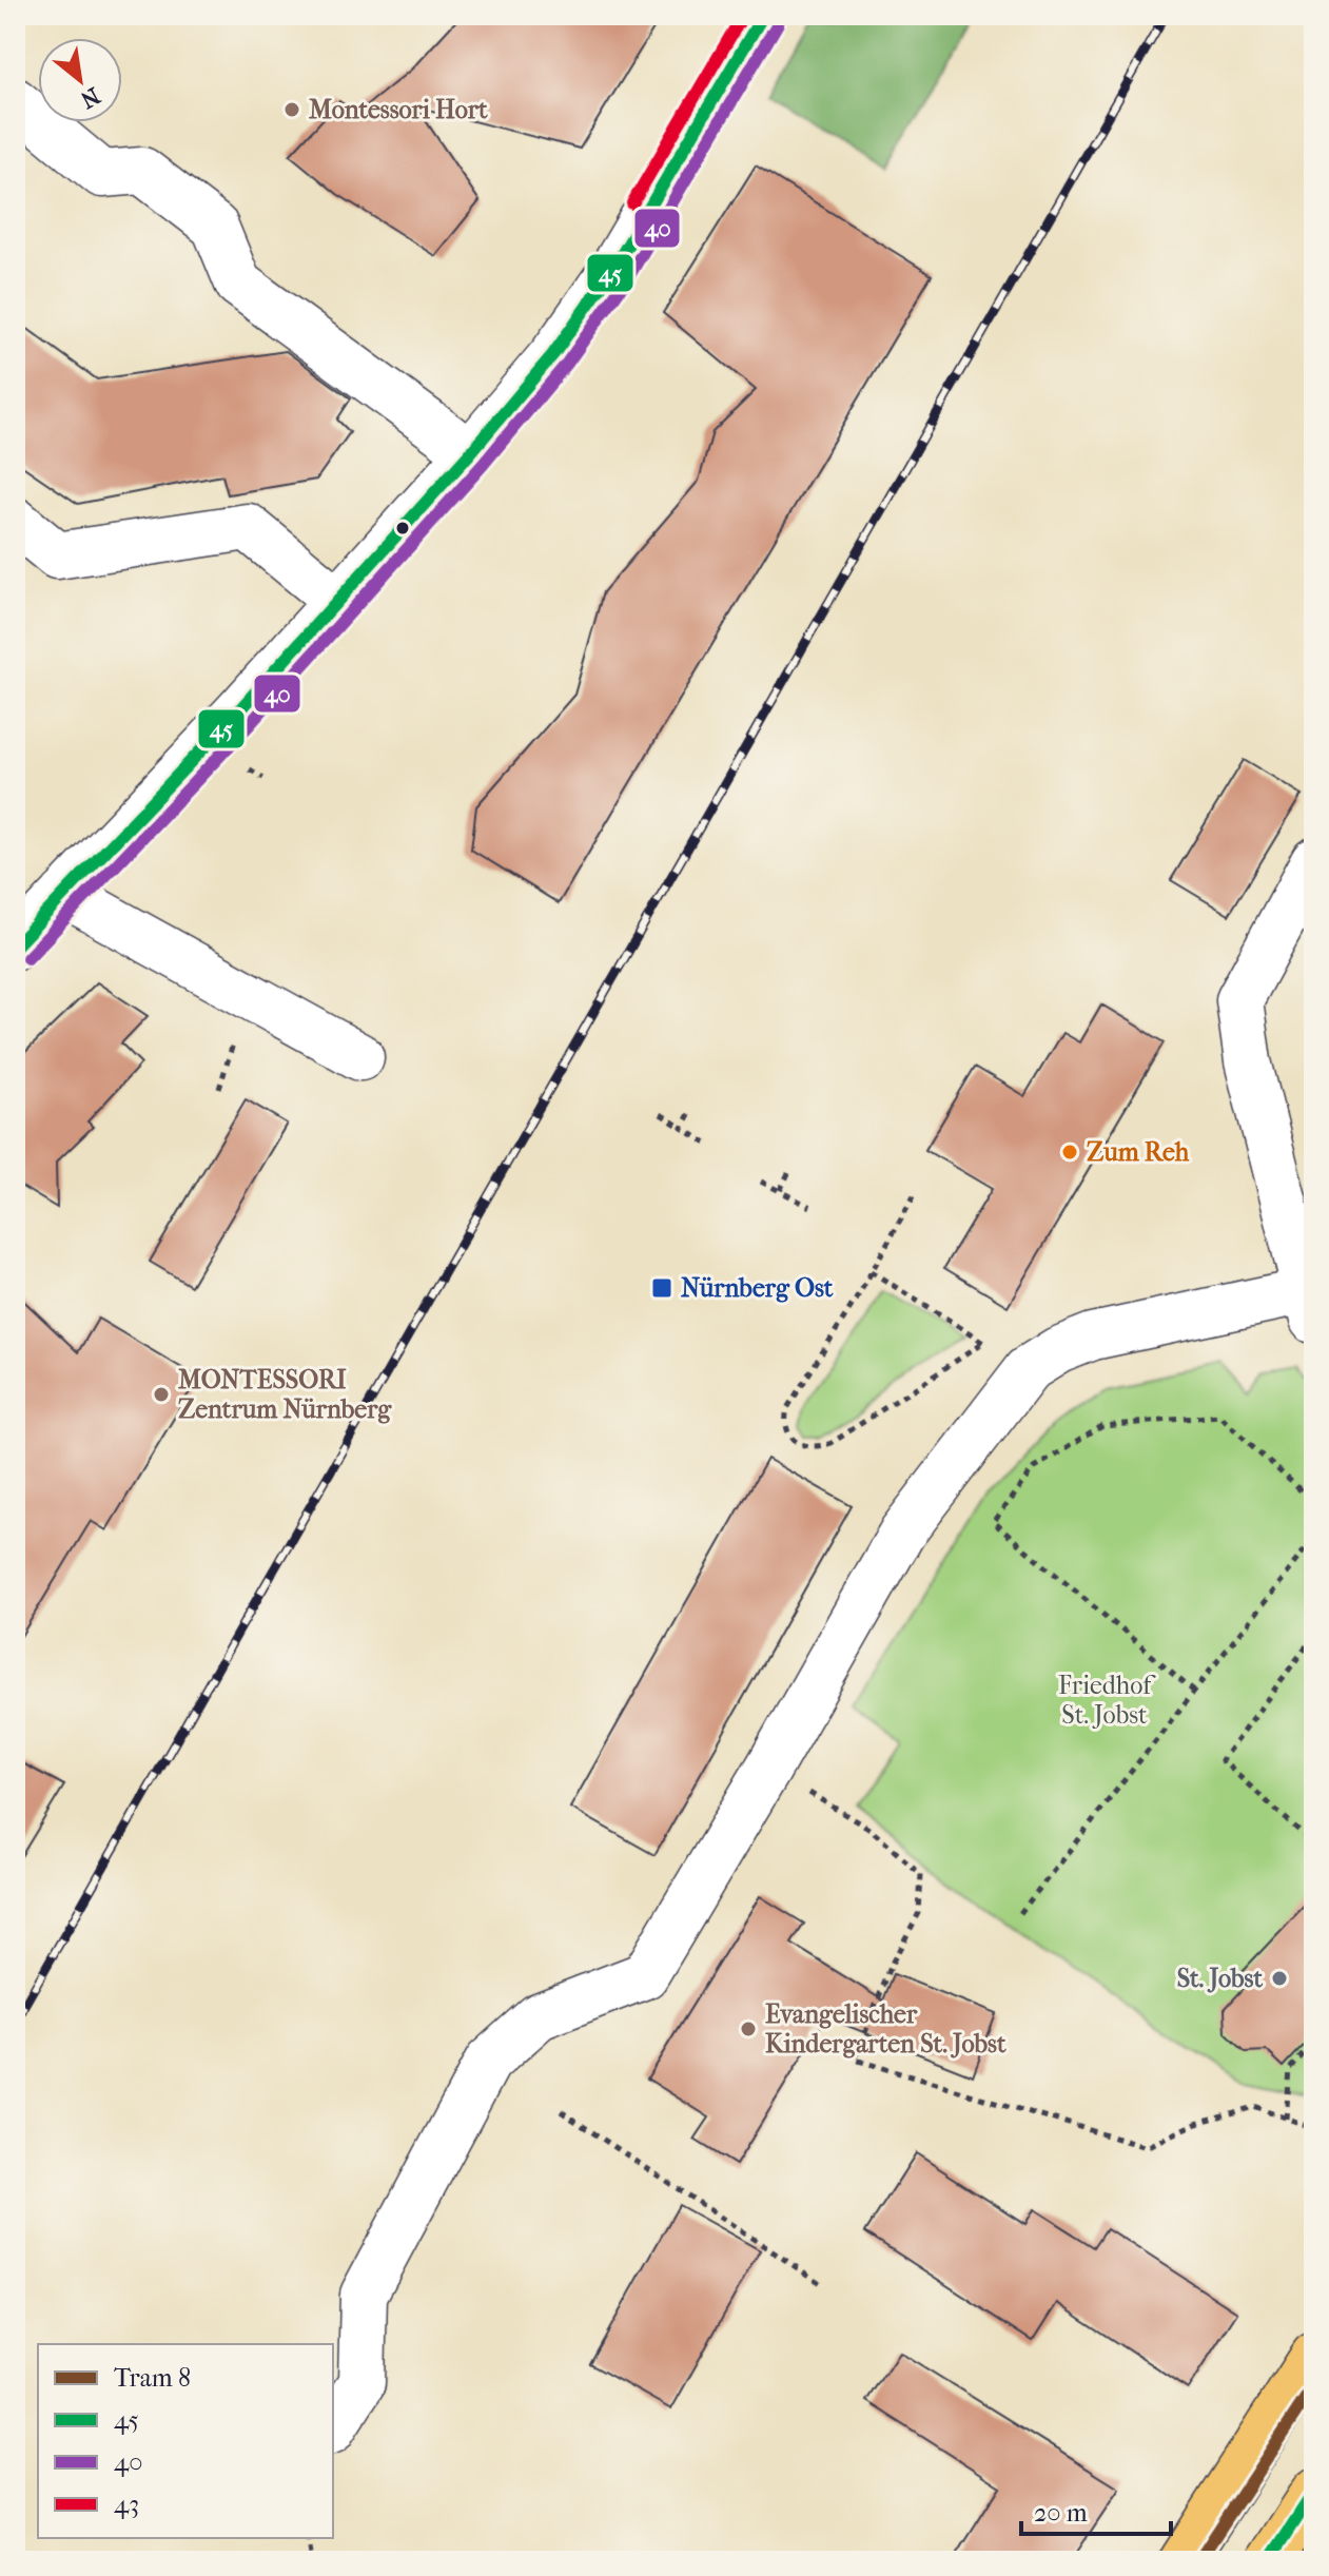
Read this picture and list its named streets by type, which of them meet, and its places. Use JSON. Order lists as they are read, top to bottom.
{
  "parks": ["Friedhof St. Jobst"],
  "places": {
    "other": [
      "Montessori Hort",
      "Zum Reh",
      "MONTESSORI Zentrum Nürnberg",
      "St. Jobst",
      "Evangelischer Kindergarten St. Jobst"
    ],
    "transit": ["Nürnberg Ost"]
  },
  "lines": [
    "transit line 45",
    "transit line 43",
    "transit line 40",
    "tram line 8"
  ],
  "legend": [
    "Tram 8",
    "45",
    "40",
    "43"
  ],
  "scale_bar": "20 m",
  "north": "bottom right"
}
